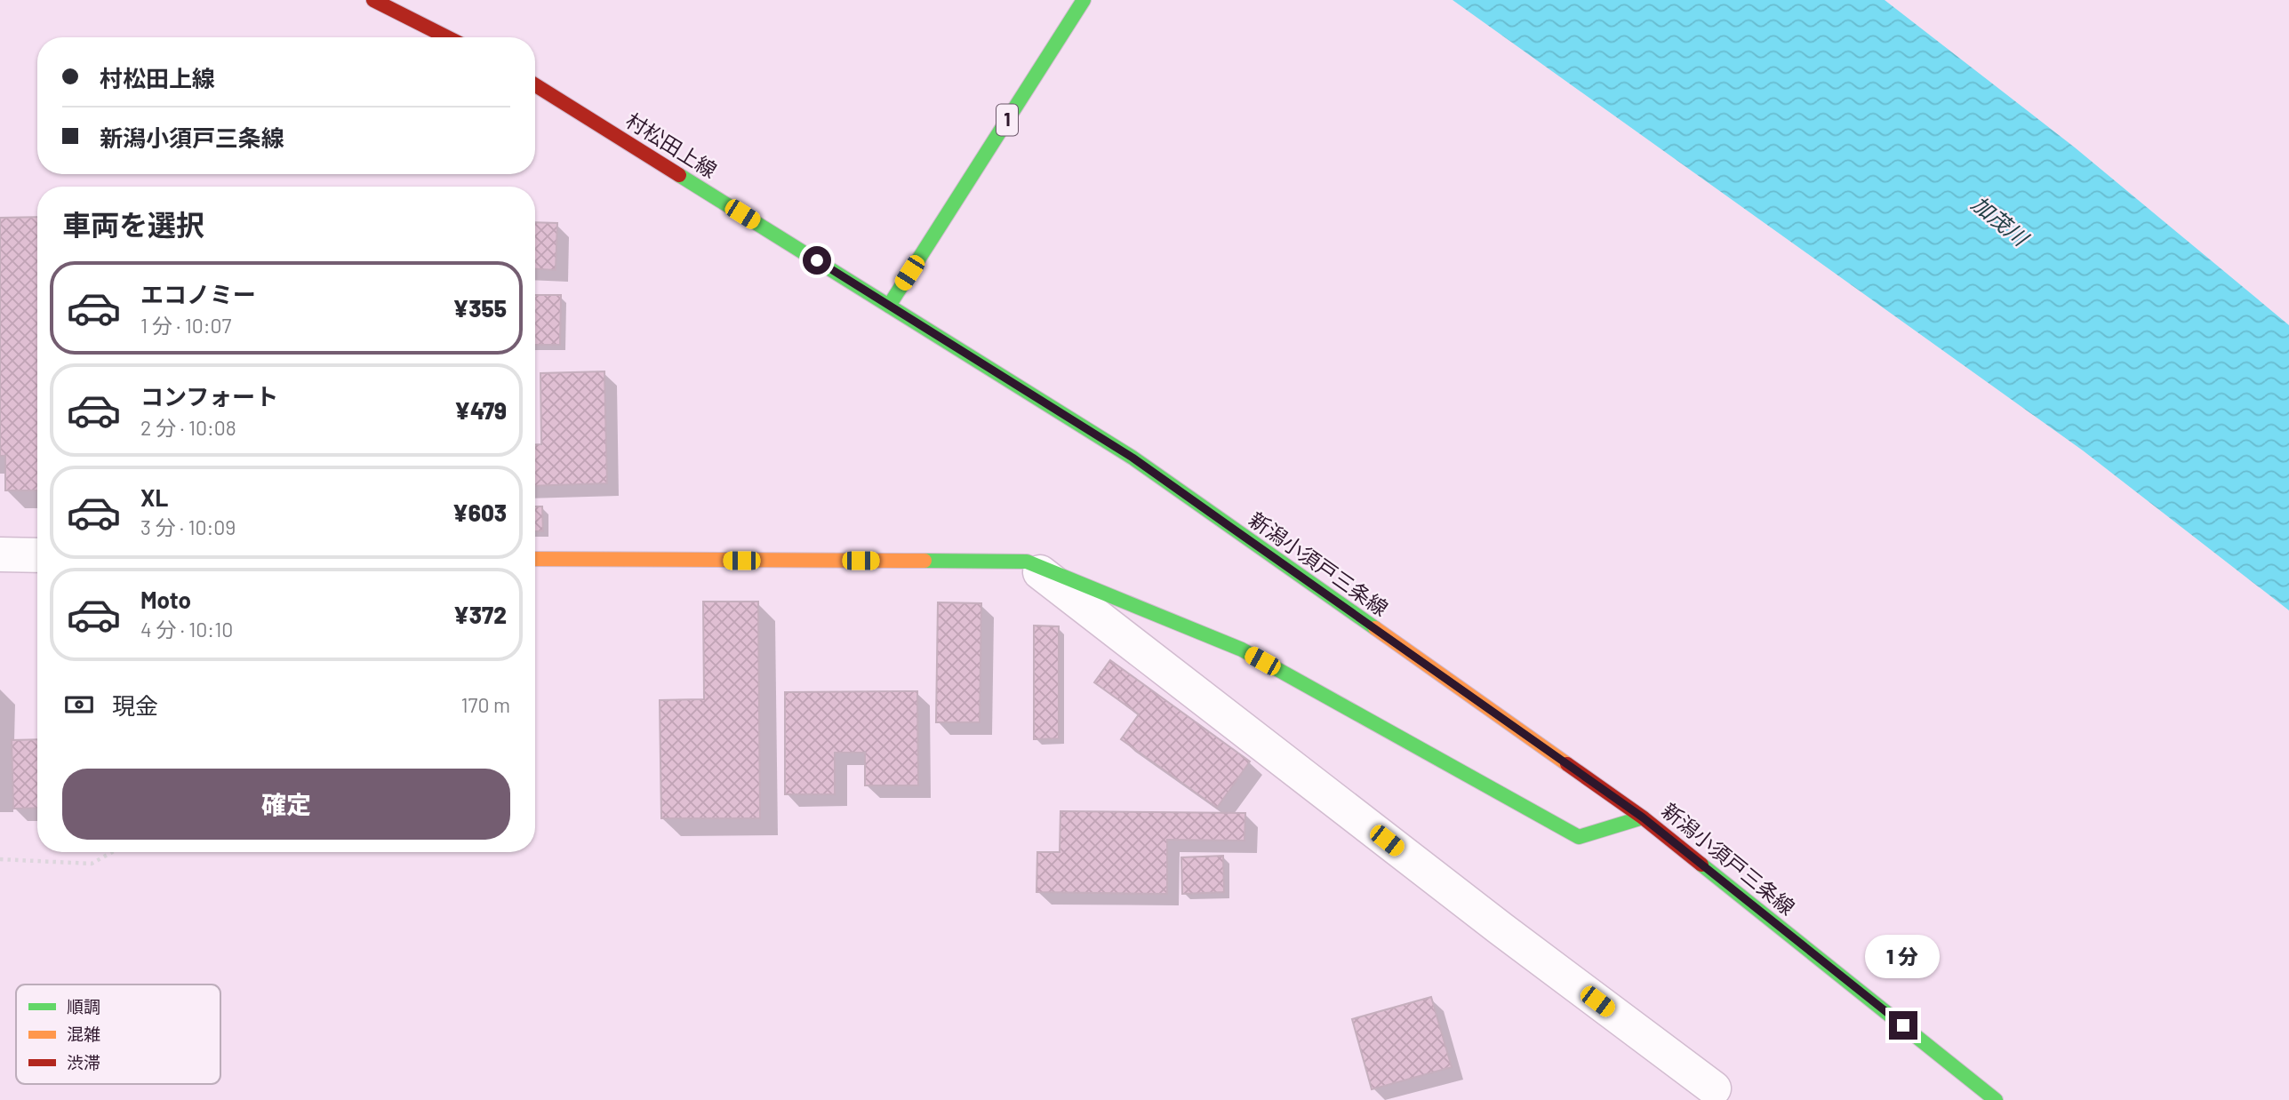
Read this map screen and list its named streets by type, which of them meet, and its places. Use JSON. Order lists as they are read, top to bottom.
{
  "streets": {
    "main road": ["1", "村松田上線", "新潟小須戸三条線"]
  },
  "crossings": [
    ["1", "村松田上線"],
    ["1", "新潟小須戸三条線"],
    ["村松田上線", "新潟小須戸三条線"]
  ],
  "water": ["加茂川"],
  "legend": ["順調", "混雑", "渋滞"],
  "page": {
    "banner": ["村松田上線", "新潟小須戸三条線"],
    "heading": "車両を選択",
    "list": [
      {
        "name": "エコノミー",
        "note": "1 分 · 10:07",
        "value": "¥355"
      },
      {
        "name": "コンフォート",
        "note": "2 分 · 10:08",
        "value": "¥479"
      },
      {
        "name": "XL",
        "note": "3 分 · 10:09",
        "value": "¥603"
      },
      {
        "name": "Moto",
        "note": "4 分 · 10:10",
        "value": "¥372"
      }
    ],
    "pay": ["現金", "170 m"],
    "buttons": "確定",
    "bubble": "1 分"
  }
}
